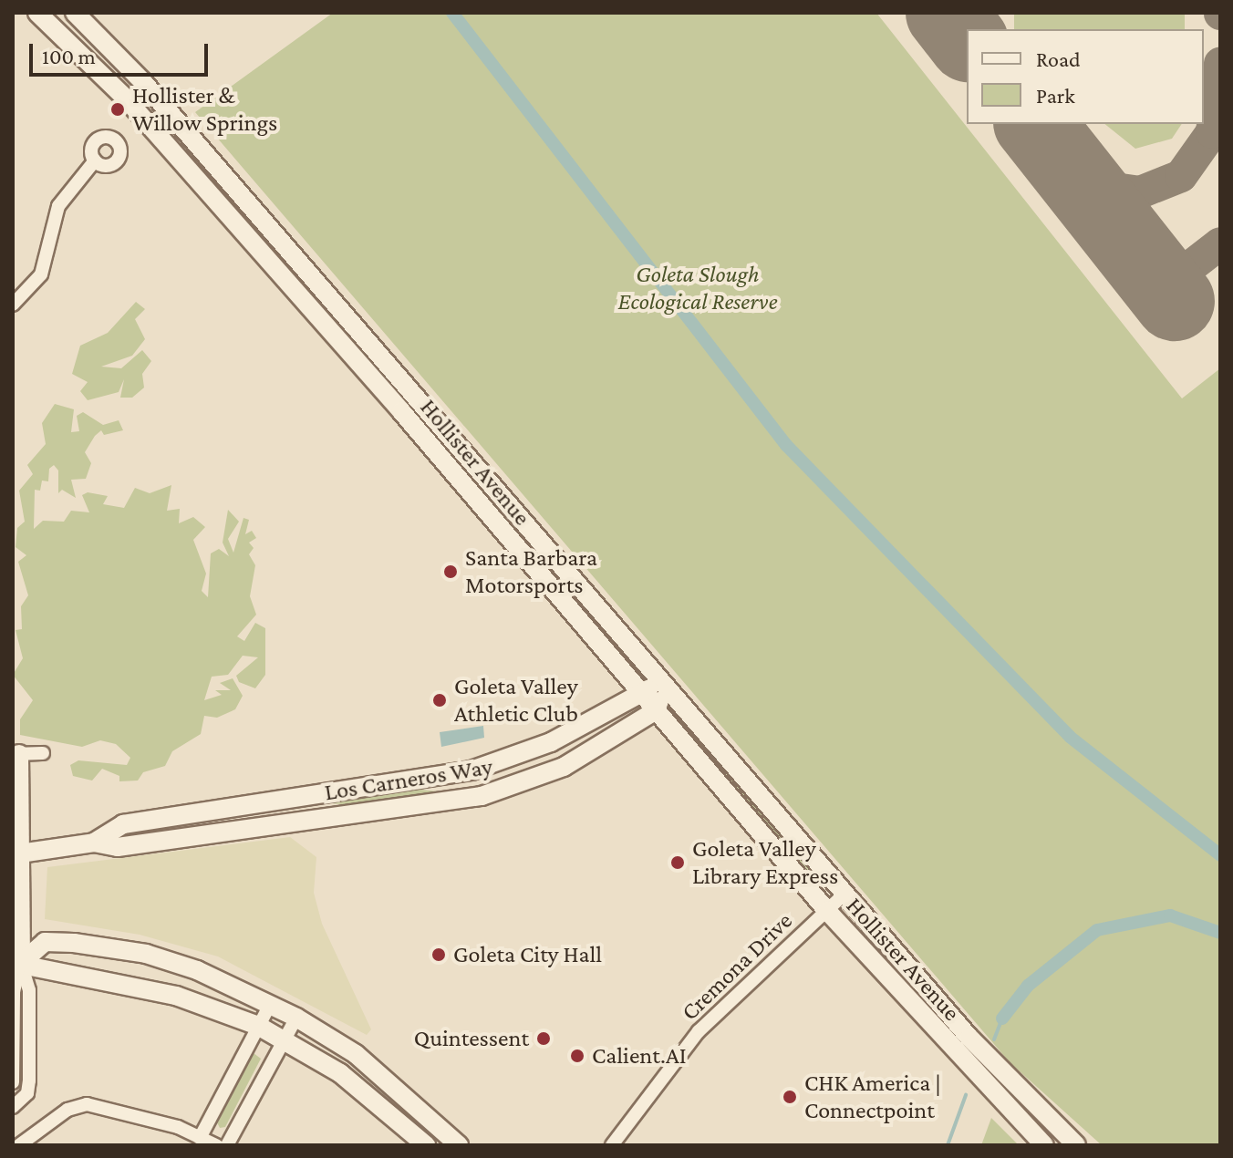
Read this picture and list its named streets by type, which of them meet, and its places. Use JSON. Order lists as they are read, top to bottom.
{
  "streets": {
    "main road": ["Hollister Avenue", "Los Carneros Way"],
    "street": ["Cremona Drive"]
  },
  "crossings": [
    ["Hollister Avenue", "Los Carneros Way"],
    ["Hollister Avenue", "Cremona Drive"]
  ],
  "parks": ["Goleta Slough Ecological Reserve"],
  "places": [
    "Hollister & Willow Springs",
    "Santa Barbara Motorsports",
    "Goleta Valley Athletic Club",
    "Goleta Valley Library Express",
    "Goleta City Hall",
    "Quintessent",
    "Calient.AI",
    "CHK America | Connectpoint"
  ],
  "legend": ["Road", "Park"],
  "scale_bar": "100 m"
}
